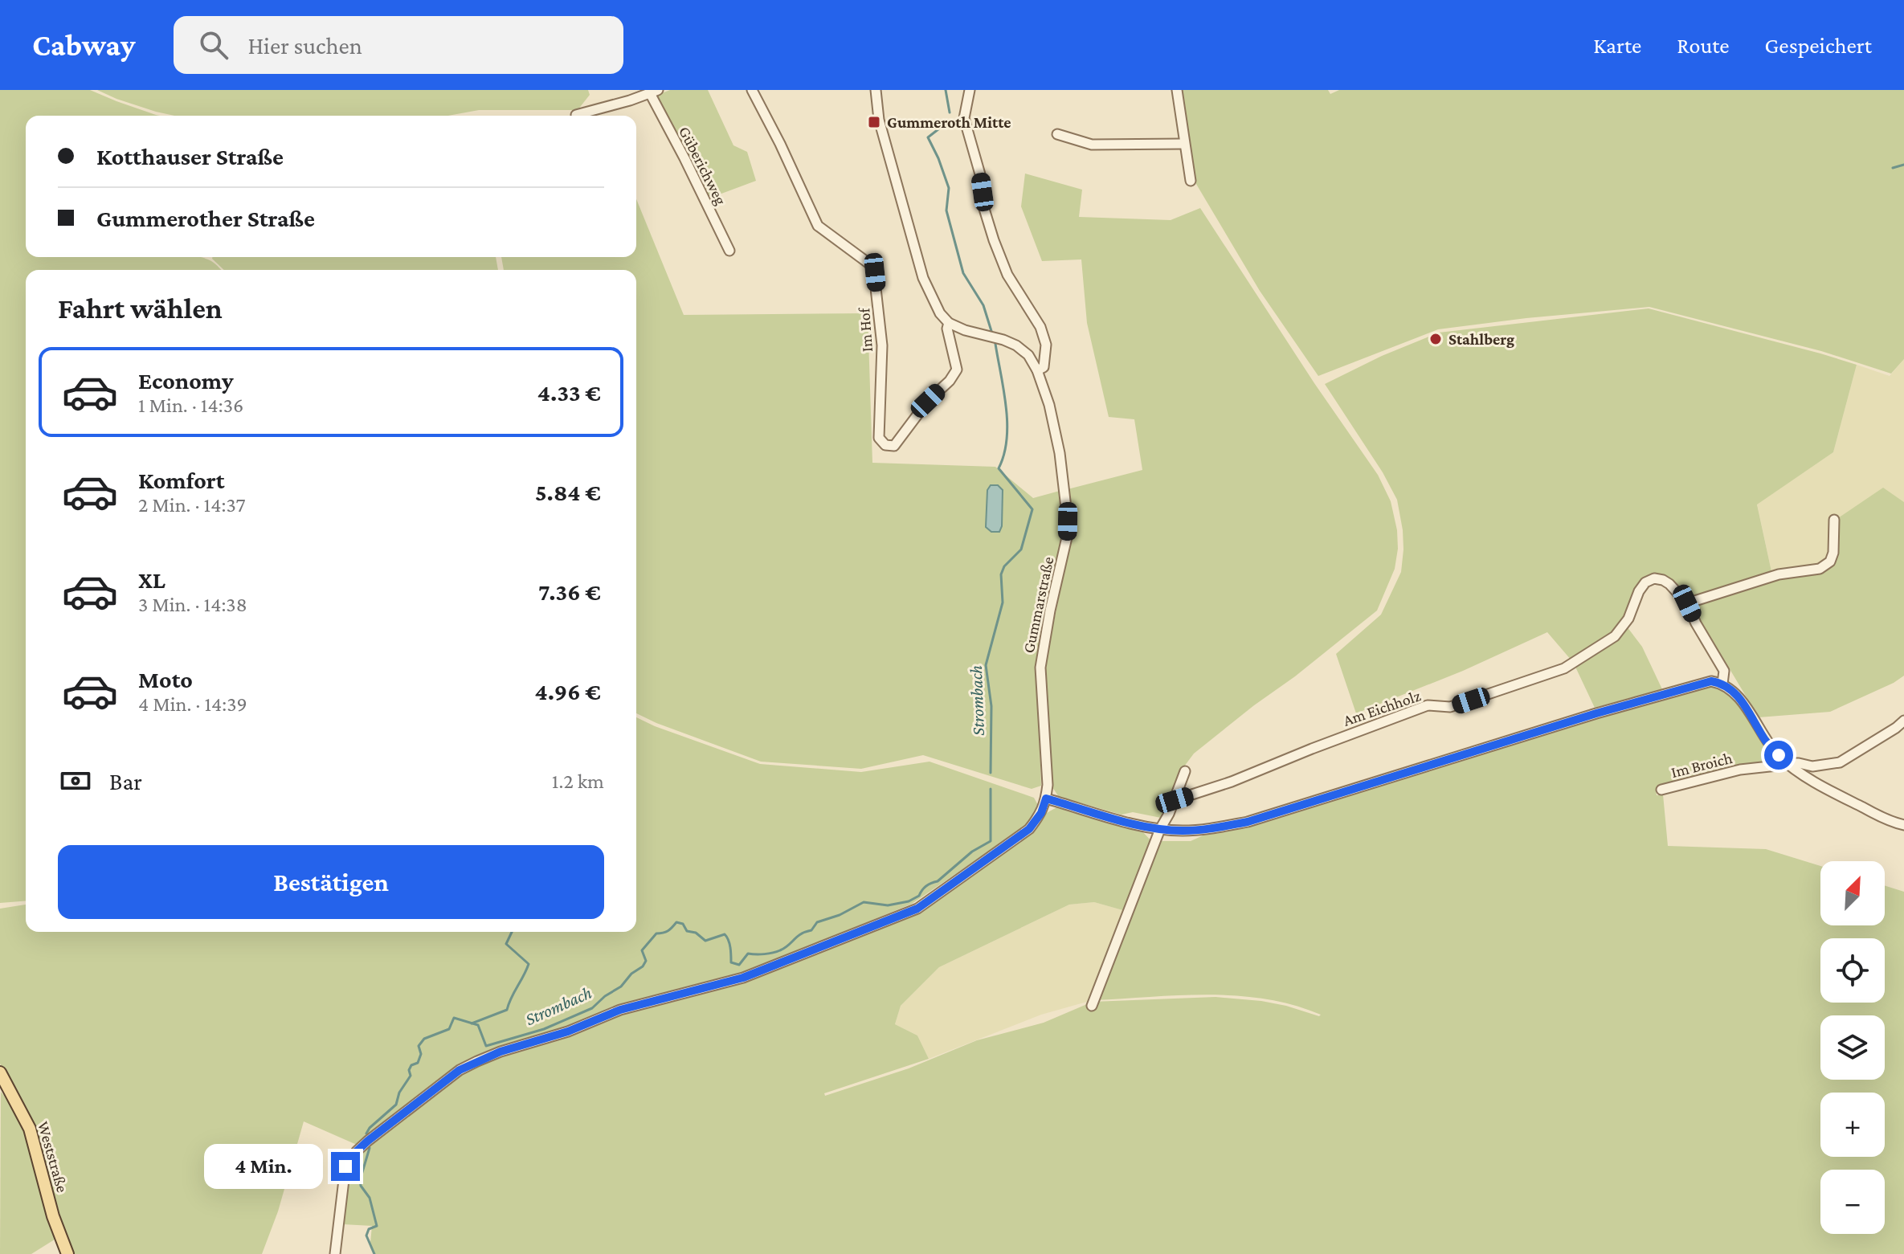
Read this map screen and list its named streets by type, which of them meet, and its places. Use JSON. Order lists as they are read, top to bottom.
{
  "streets": {
    "main road": ["Weststraße"],
    "street": [
      "Güberichweg",
      "Im Hof",
      "Gummarstraße",
      "Am Eichholz",
      "Im Broich"
    ]
  },
  "crossings": [
    ["Im Hof", "Gummarstraße"]
  ],
  "water": ["Strombach"],
  "places": {
    "transit": ["Gummeroth Mitte"],
    "other": ["Stahlberg"]
  },
  "north": "top right",
  "page": {
    "header": "Cabway",
    "search": "Hier suchen",
    "nav": ["Karte", "Route", "Gespeichert"],
    "banner": ["Kotthauser Straße", "Gummerother Straße"],
    "heading": "Fahrt wählen",
    "list": [
      {
        "name": "Economy",
        "note": "1 Min. · 14:36",
        "value": "4.33 €"
      },
      {
        "name": "Komfort",
        "note": "2 Min. · 14:37",
        "value": "5.84 €"
      },
      {
        "name": "XL",
        "note": "3 Min. · 14:38",
        "value": "7.36 €"
      },
      {
        "name": "Moto",
        "note": "4 Min. · 14:39",
        "value": "4.96 €"
      }
    ],
    "pay": ["Bar", "1.2 km"],
    "buttons": "Bestätigen",
    "map_buttons": ["+", "−"],
    "bubble": "4 Min."
  }
}
